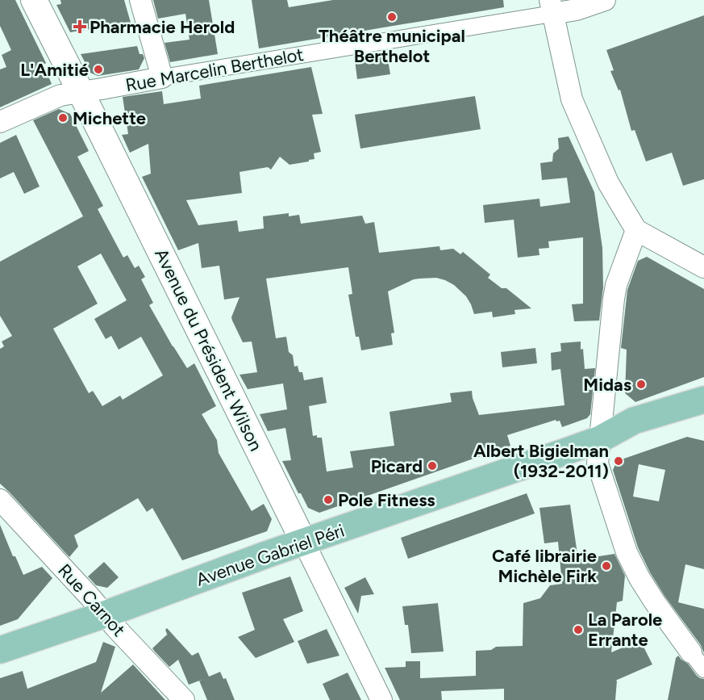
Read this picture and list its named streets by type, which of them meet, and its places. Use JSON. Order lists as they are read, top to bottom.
{
  "streets": {
    "main road": ["Avenue Gabriel Péri"],
    "street": ["Rue Marcelin Berthelot", "Avenue du Président Wilson", "Rue Carnot"]
  },
  "crossings": [
    ["Rue Marcelin Berthelot", "Avenue du Président Wilson"],
    ["Avenue du Président Wilson", "Avenue Gabriel Péri"],
    ["Avenue Gabriel Péri", "Rue Carnot"]
  ],
  "places": {
    "other": [
      "Théâtre municipal Berthelot",
      "L'Amitié",
      "Michette",
      "Midas",
      "Albert Bigielman (1932-2011)",
      "Picard",
      "Pole Fitness",
      "Café librairie Michèle Firk",
      "La Parole Errante"
    ],
    "health": ["Pharmacie Herold"]
  }
}
